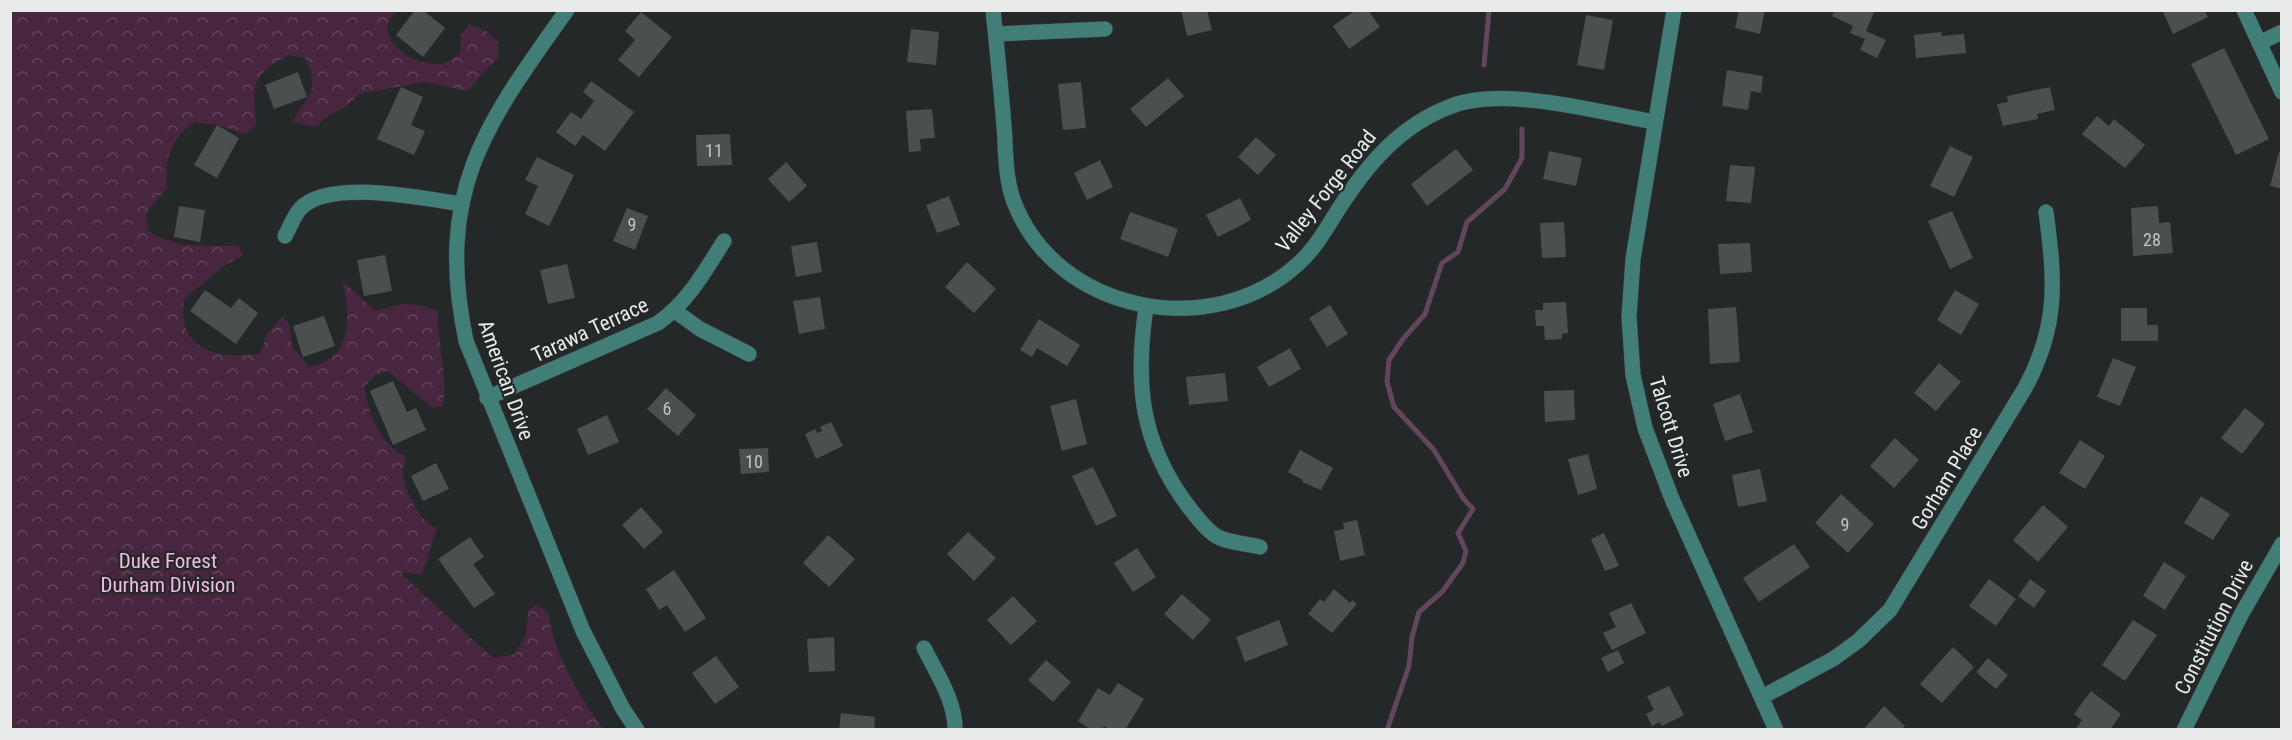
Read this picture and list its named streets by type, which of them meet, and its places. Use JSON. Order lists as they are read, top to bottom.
{
  "streets": {
    "street": [
      "Valley Forge Road",
      "Tarawa Terrace",
      "American Drive",
      "Talcott Drive",
      "Gorham Place",
      "Constitution Drive"
    ]
  },
  "crossings": [
    ["Valley Forge Road", "Talcott Drive"],
    ["Tarawa Terrace", "American Drive"],
    ["Talcott Drive", "Gorham Place"]
  ],
  "parks": ["Duke Forest Durham Division"],
  "house_numbers": [
    "11",
    "9",
    "28",
    "6",
    "10",
    "9"
  ]
}
